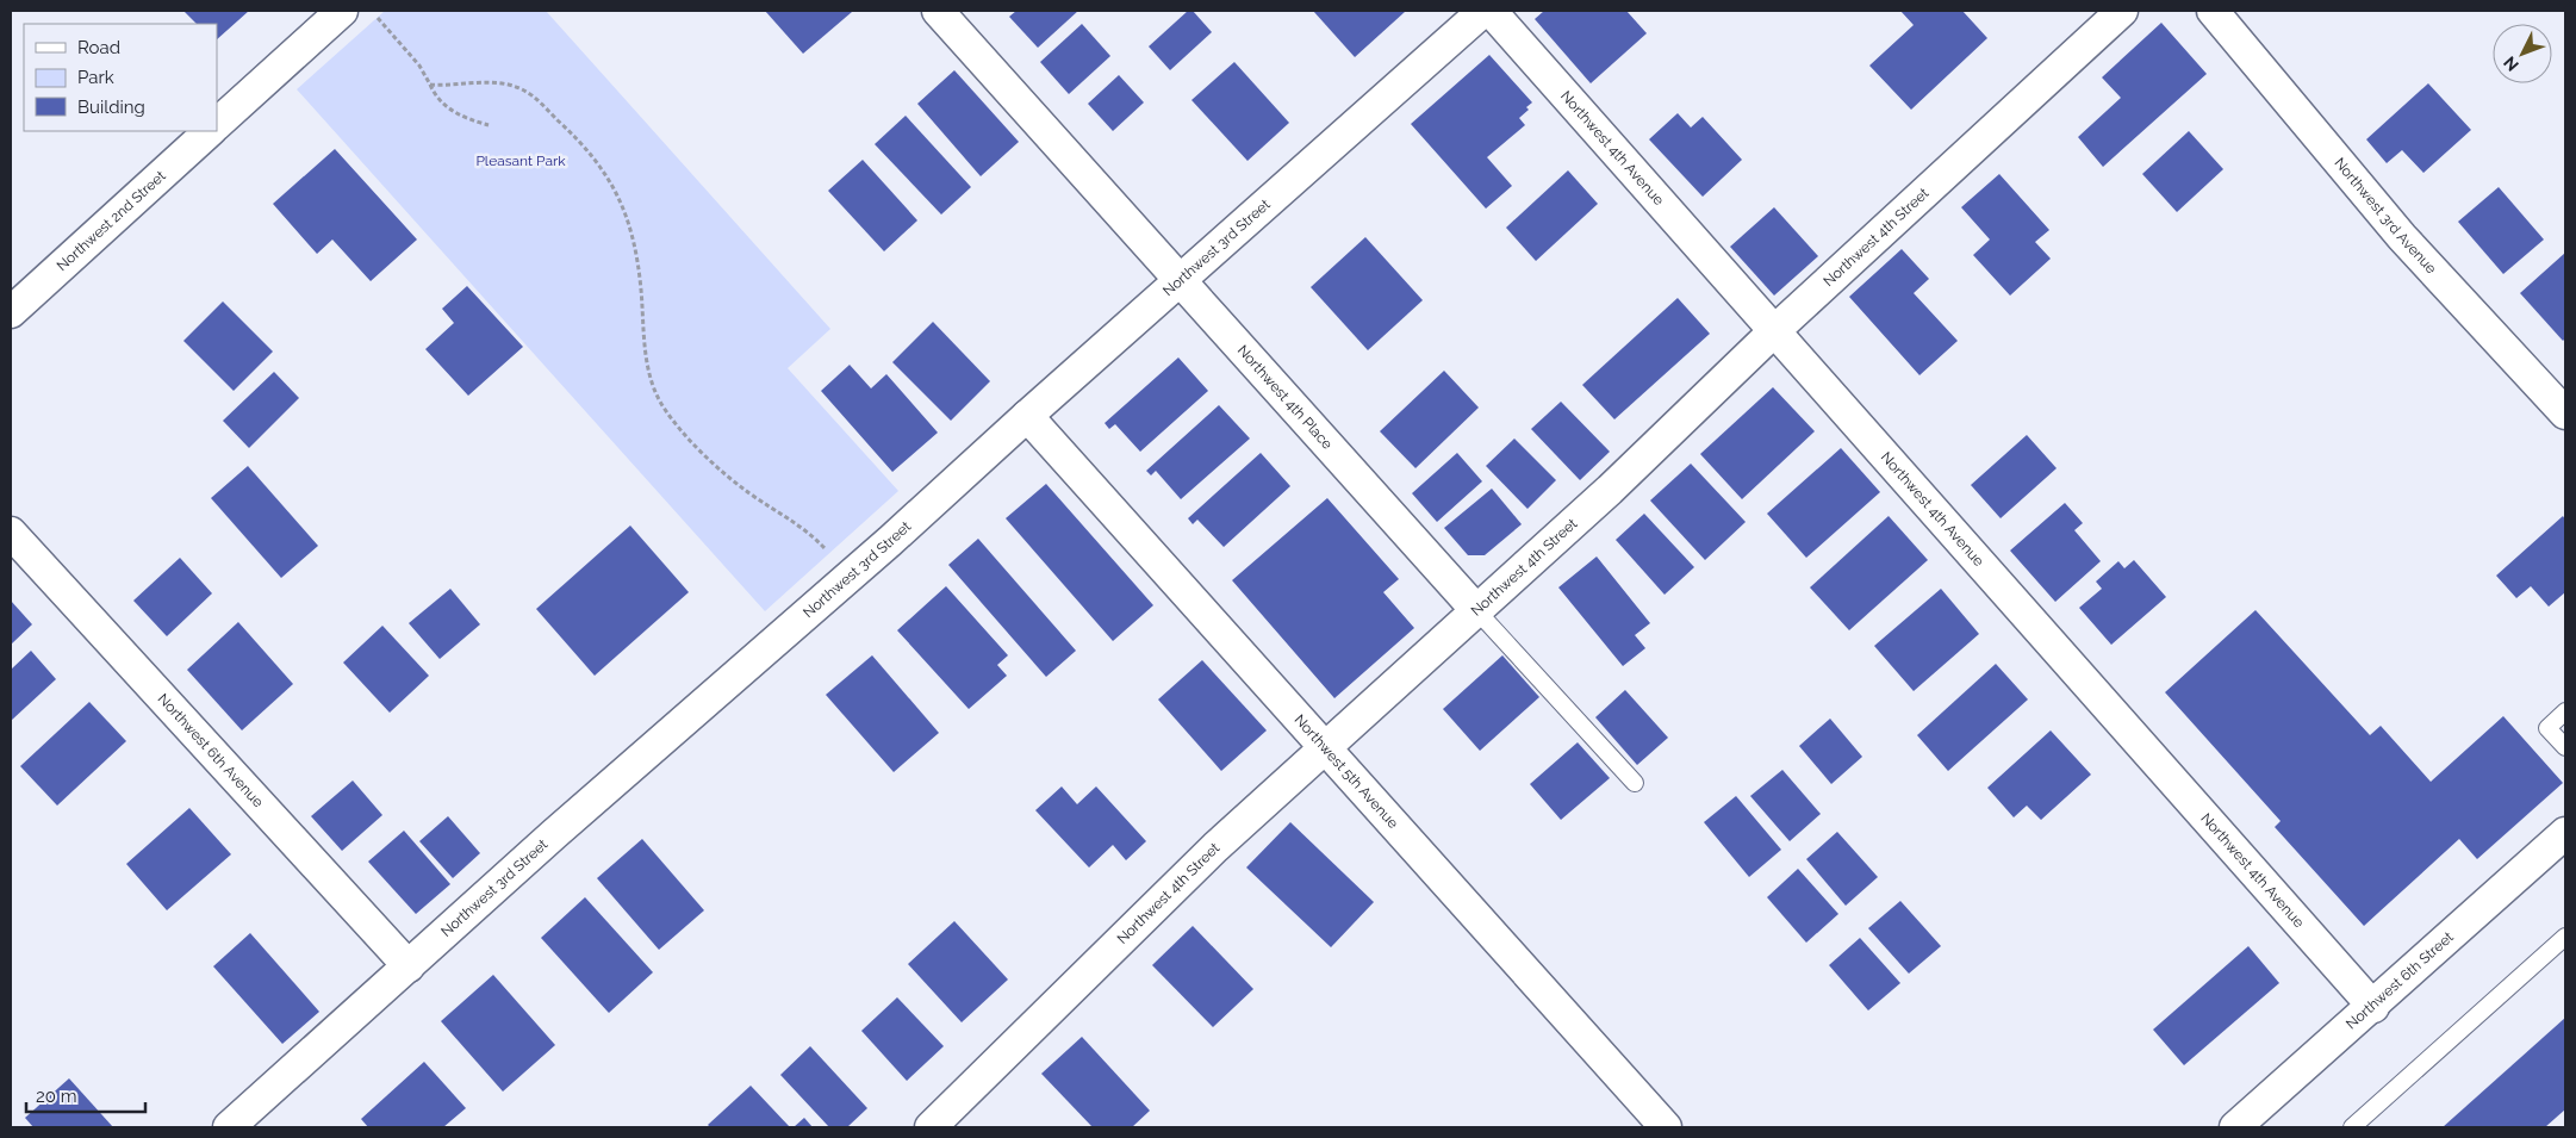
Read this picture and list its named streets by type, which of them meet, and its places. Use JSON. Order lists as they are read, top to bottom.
{
  "streets": {
    "street": [
      "Northwest 4th Avenue",
      "Northwest 3rd Avenue",
      "Northwest 2nd Street",
      "Northwest 4th Street",
      "Northwest 3rd Street",
      "Northwest 4th Place",
      "Northwest 6th Avenue",
      "Northwest 5th Avenue",
      "Northwest 6th Street"
    ]
  },
  "crossings": [
    ["Northwest 4th Avenue", "Northwest 4th Street"],
    ["Northwest 4th Avenue", "Northwest 6th Street"],
    ["Northwest 4th Street", "Northwest 4th Place"],
    ["Northwest 4th Street", "Northwest 5th Avenue"],
    ["Northwest 3rd Street", "Northwest 4th Place"],
    ["Northwest 3rd Street", "Northwest 6th Avenue"],
    ["Northwest 3rd Street", "Northwest 5th Avenue"]
  ],
  "parks": ["Pleasant Park"],
  "legend": ["Road", "Park", "Building"],
  "scale_bar": "20 m",
  "north": "bottom left"
}
